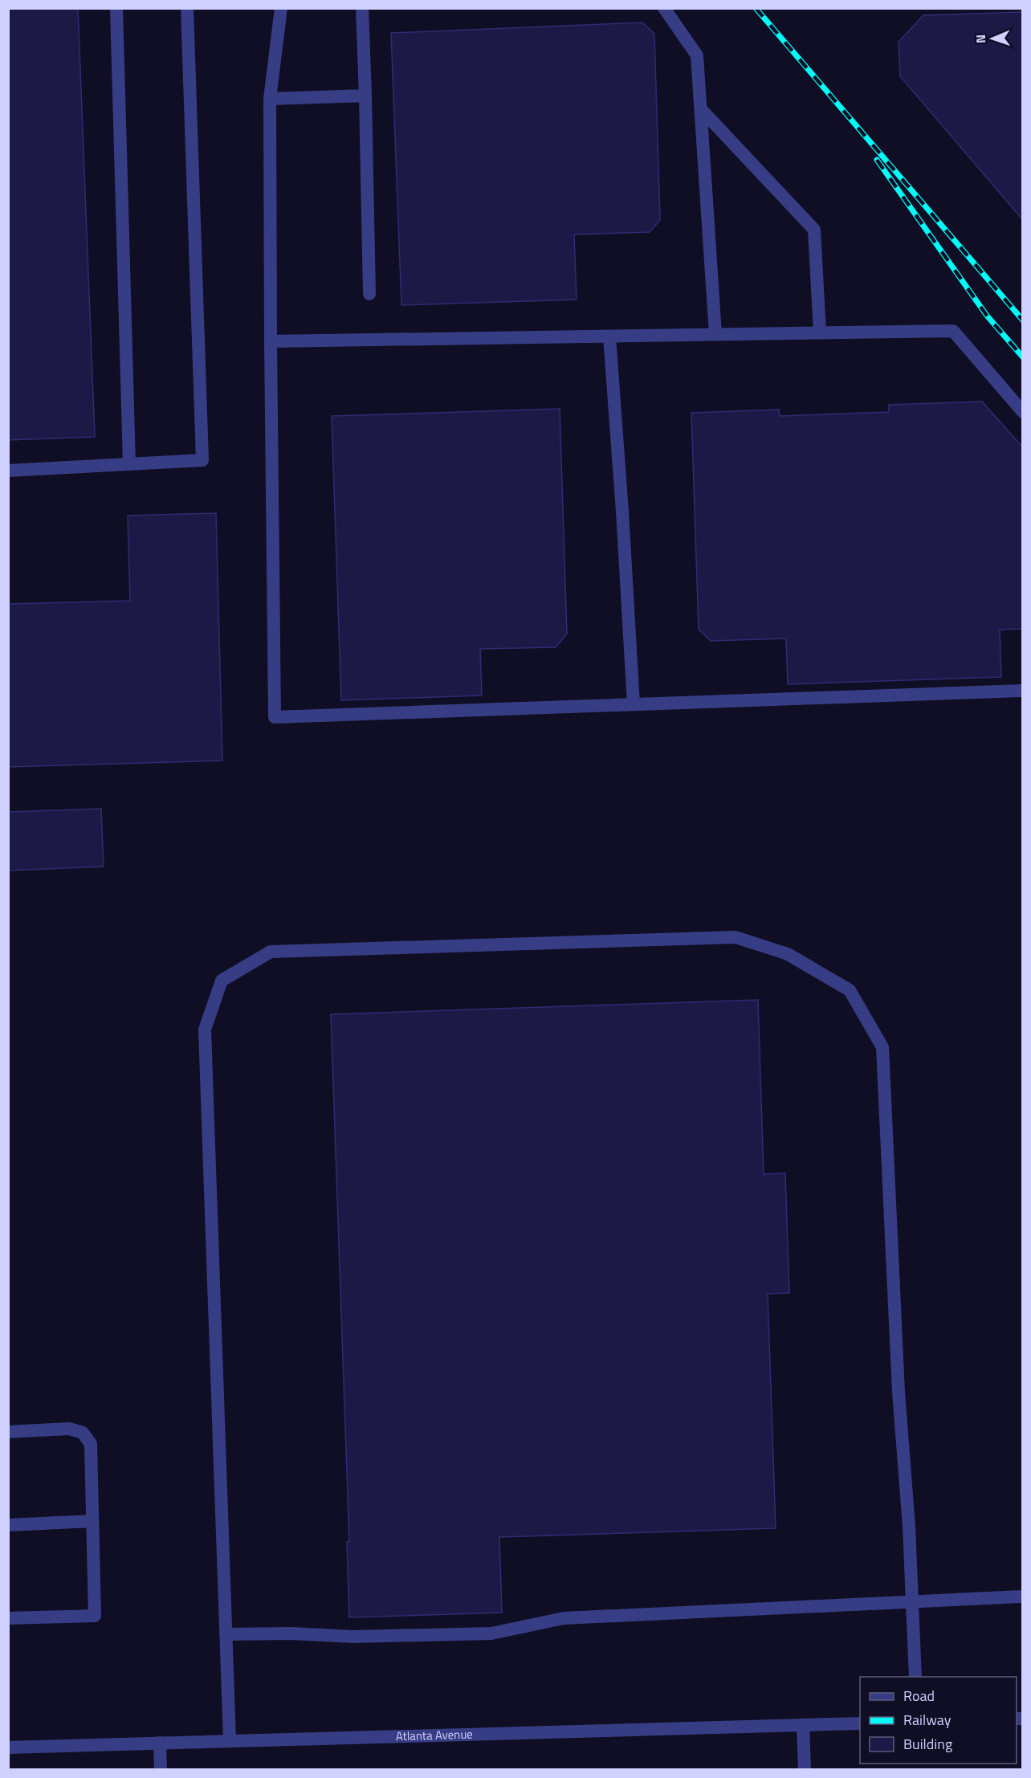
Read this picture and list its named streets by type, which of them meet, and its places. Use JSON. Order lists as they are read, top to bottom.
{
  "streets": {
    "street": ["Atlanta Avenue"]
  },
  "legend": ["Road", "Railway", "Building"],
  "north": "left"
}
